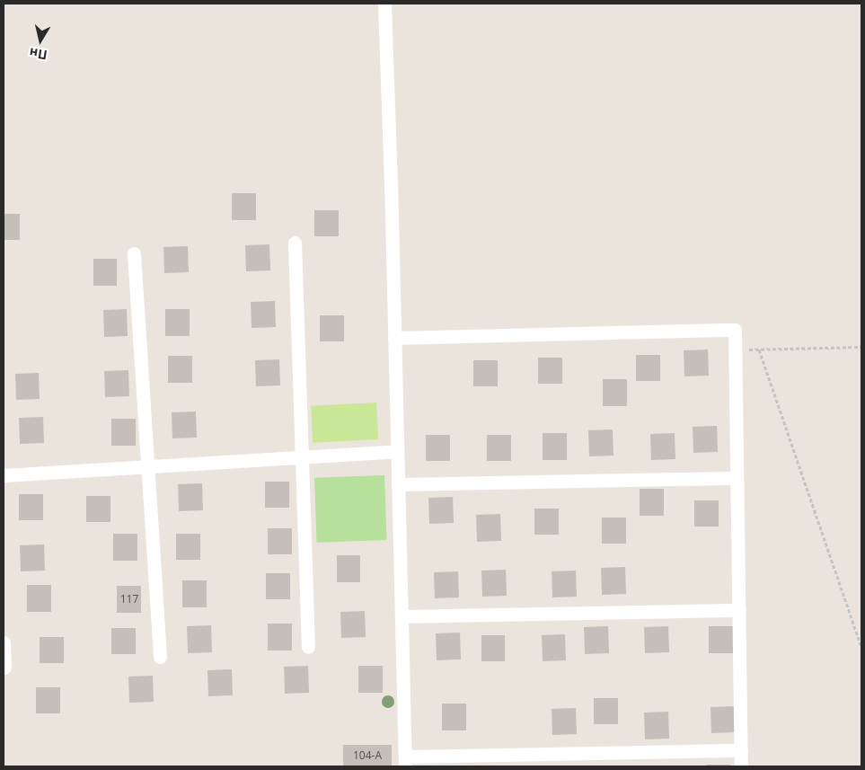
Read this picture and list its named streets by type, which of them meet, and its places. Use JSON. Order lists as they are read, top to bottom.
{
  "house_numbers": ["117", "104-А"],
  "north": "bottom"
}
